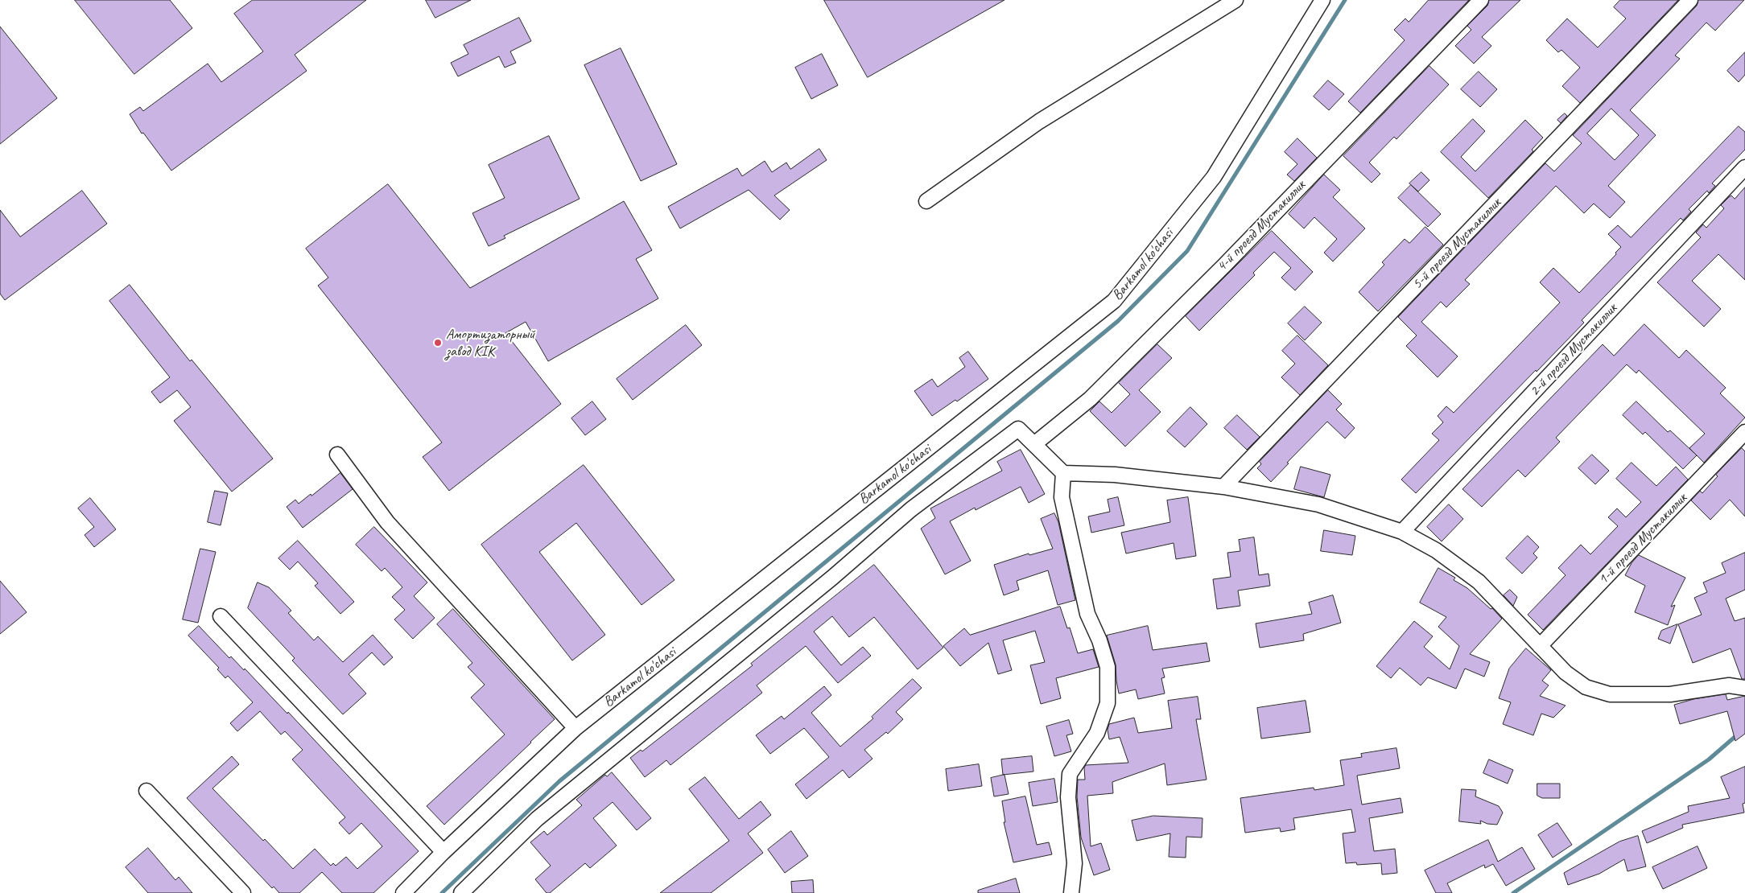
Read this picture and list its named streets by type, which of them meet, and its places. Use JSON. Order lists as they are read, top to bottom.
{
  "streets": {
    "street": [
      "4-й проезд Мустакиллик",
      "5-й проезд Мустакиллик",
      "Barkamol ko'chasi",
      "2-й проезд Мустакиллик",
      "1-й проезд Мустакиллик"
    ]
  },
  "places": ["Амортизаторный завод KIK"]
}
